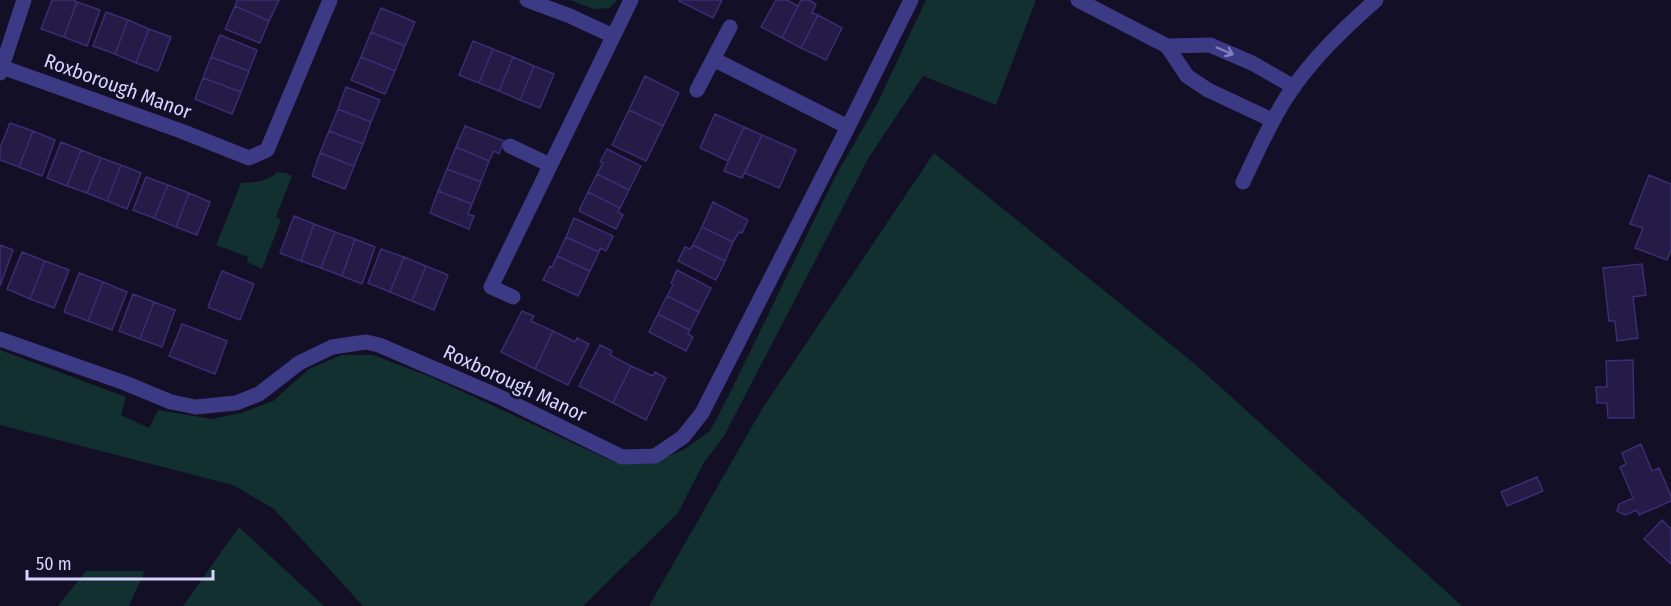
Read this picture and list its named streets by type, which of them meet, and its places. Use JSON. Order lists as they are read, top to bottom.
{
  "streets": {
    "street": ["Roxborough Manor"]
  },
  "scale_bar": "50 m"
}
